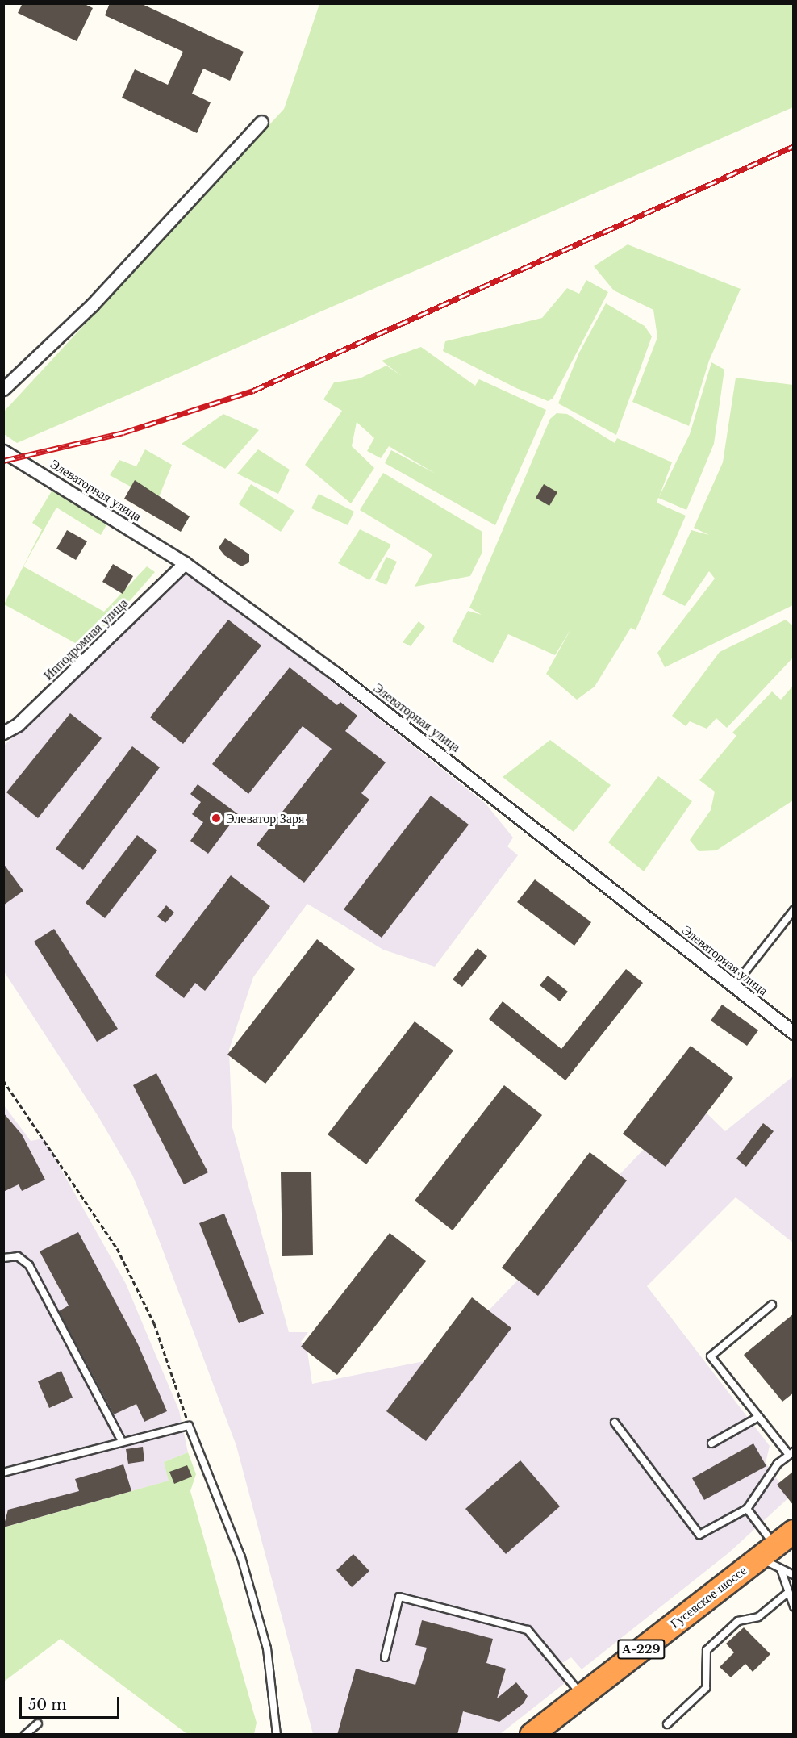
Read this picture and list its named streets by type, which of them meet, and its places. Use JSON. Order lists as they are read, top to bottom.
{
  "streets": {
    "highway": ["Гусевское шоссе", "А-229"],
    "street": ["Элеваторная улица", "Ипподромная улица"]
  },
  "crossings": [
    ["Элеваторная улица", "Ипподромная улица"]
  ],
  "places": ["Элеватор Заря"],
  "scale_bar": "50 m"
}
